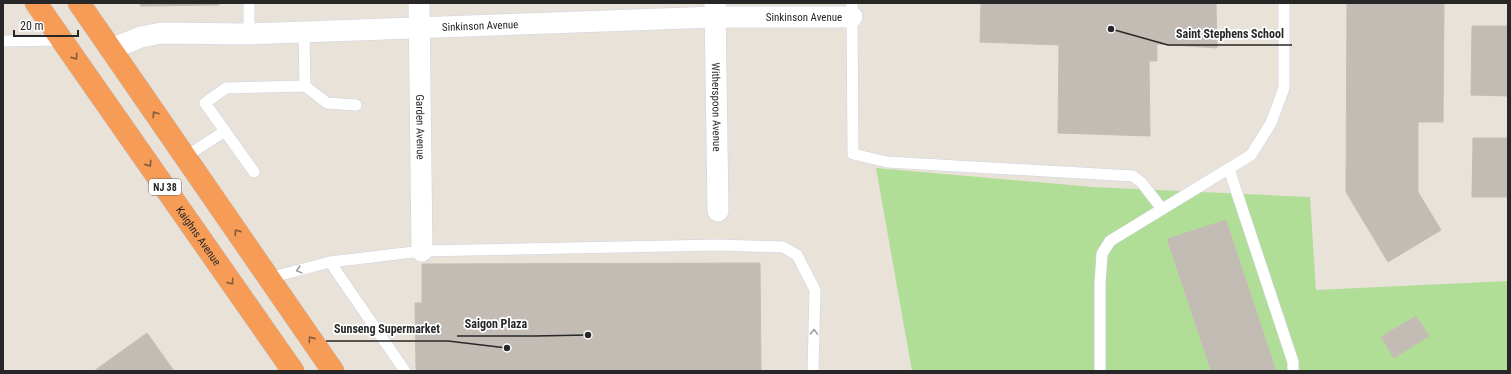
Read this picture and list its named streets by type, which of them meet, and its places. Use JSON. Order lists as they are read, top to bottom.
{
  "streets": {
    "highway": ["NJ 38", "Kaighns Avenue"],
    "street": ["Sinkinson Avenue", "Witherspoon Avenue", "Garden Avenue"]
  },
  "crossings": [
    ["Sinkinson Avenue", "Witherspoon Avenue"],
    ["Sinkinson Avenue", "Garden Avenue"],
    ["Sinkinson Avenue", "NJ 38"]
  ],
  "places": ["Saint Stephens School", "Saigon Plaza", "Sunseng Supermarket"],
  "scale_bar": "20 m"
}
